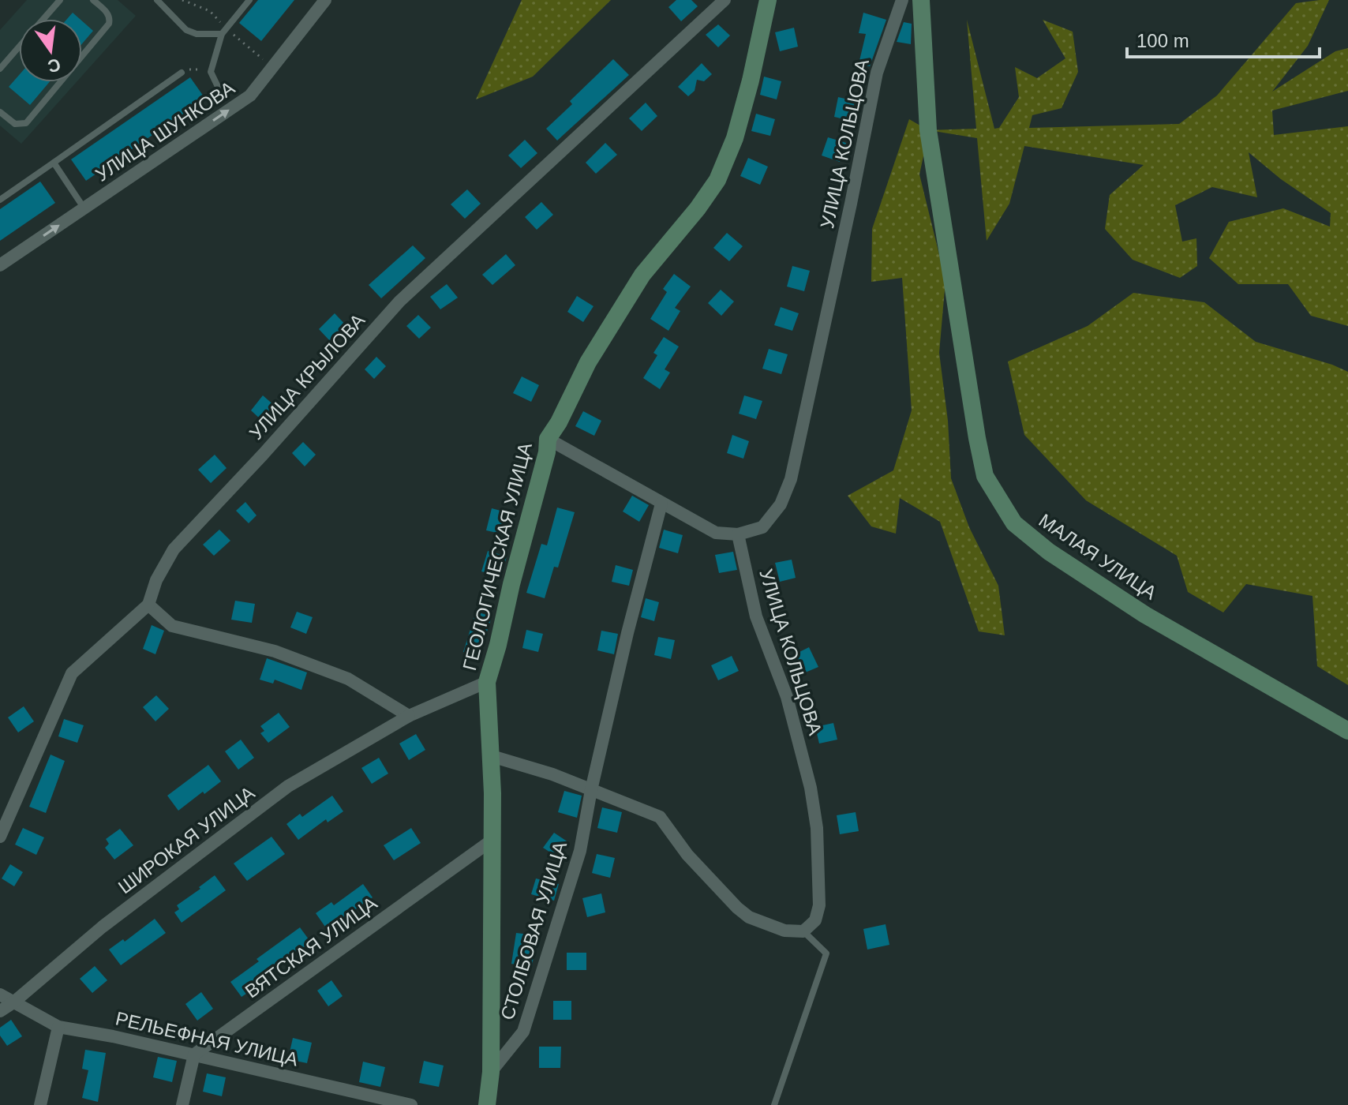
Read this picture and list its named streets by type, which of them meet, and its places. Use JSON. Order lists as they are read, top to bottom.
{
  "streets": {
    "street": [
      "УЛИЦА ШУНКОВА",
      "УЛИЦА КОЛЬЦОВА",
      "УЛИЦА КРЫЛОВА",
      "ГЕОЛОГИЧЕСКАЯ УЛИЦА",
      "МАЛАЯ УЛИЦА",
      "ШИРОКАЯ УЛИЦА",
      "СТОЛБОВАЯ УЛИЦА",
      "ВЯТСКАЯ УЛИЦА",
      "РЕЛЬЕФНАЯ УЛИЦА"
    ]
  },
  "crossings": [
    ["ГЕОЛОГИЧЕСКАЯ УЛИЦА", "ШИРОКАЯ УЛИЦА"],
    ["ГЕОЛОГИЧЕСКАЯ УЛИЦА", "СТОЛБОВАЯ УЛИЦА"],
    ["ГЕОЛОГИЧЕСКАЯ УЛИЦА", "ВЯТСКАЯ УЛИЦА"],
    ["ШИРОКАЯ УЛИЦА", "РЕЛЬЕФНАЯ УЛИЦА"],
    ["ВЯТСКАЯ УЛИЦА", "РЕЛЬЕФНАЯ УЛИЦА"]
  ],
  "one_way": ["УЛИЦА ШУНКОВА"],
  "scale_bar": "100 m",
  "north": "bottom"
}
